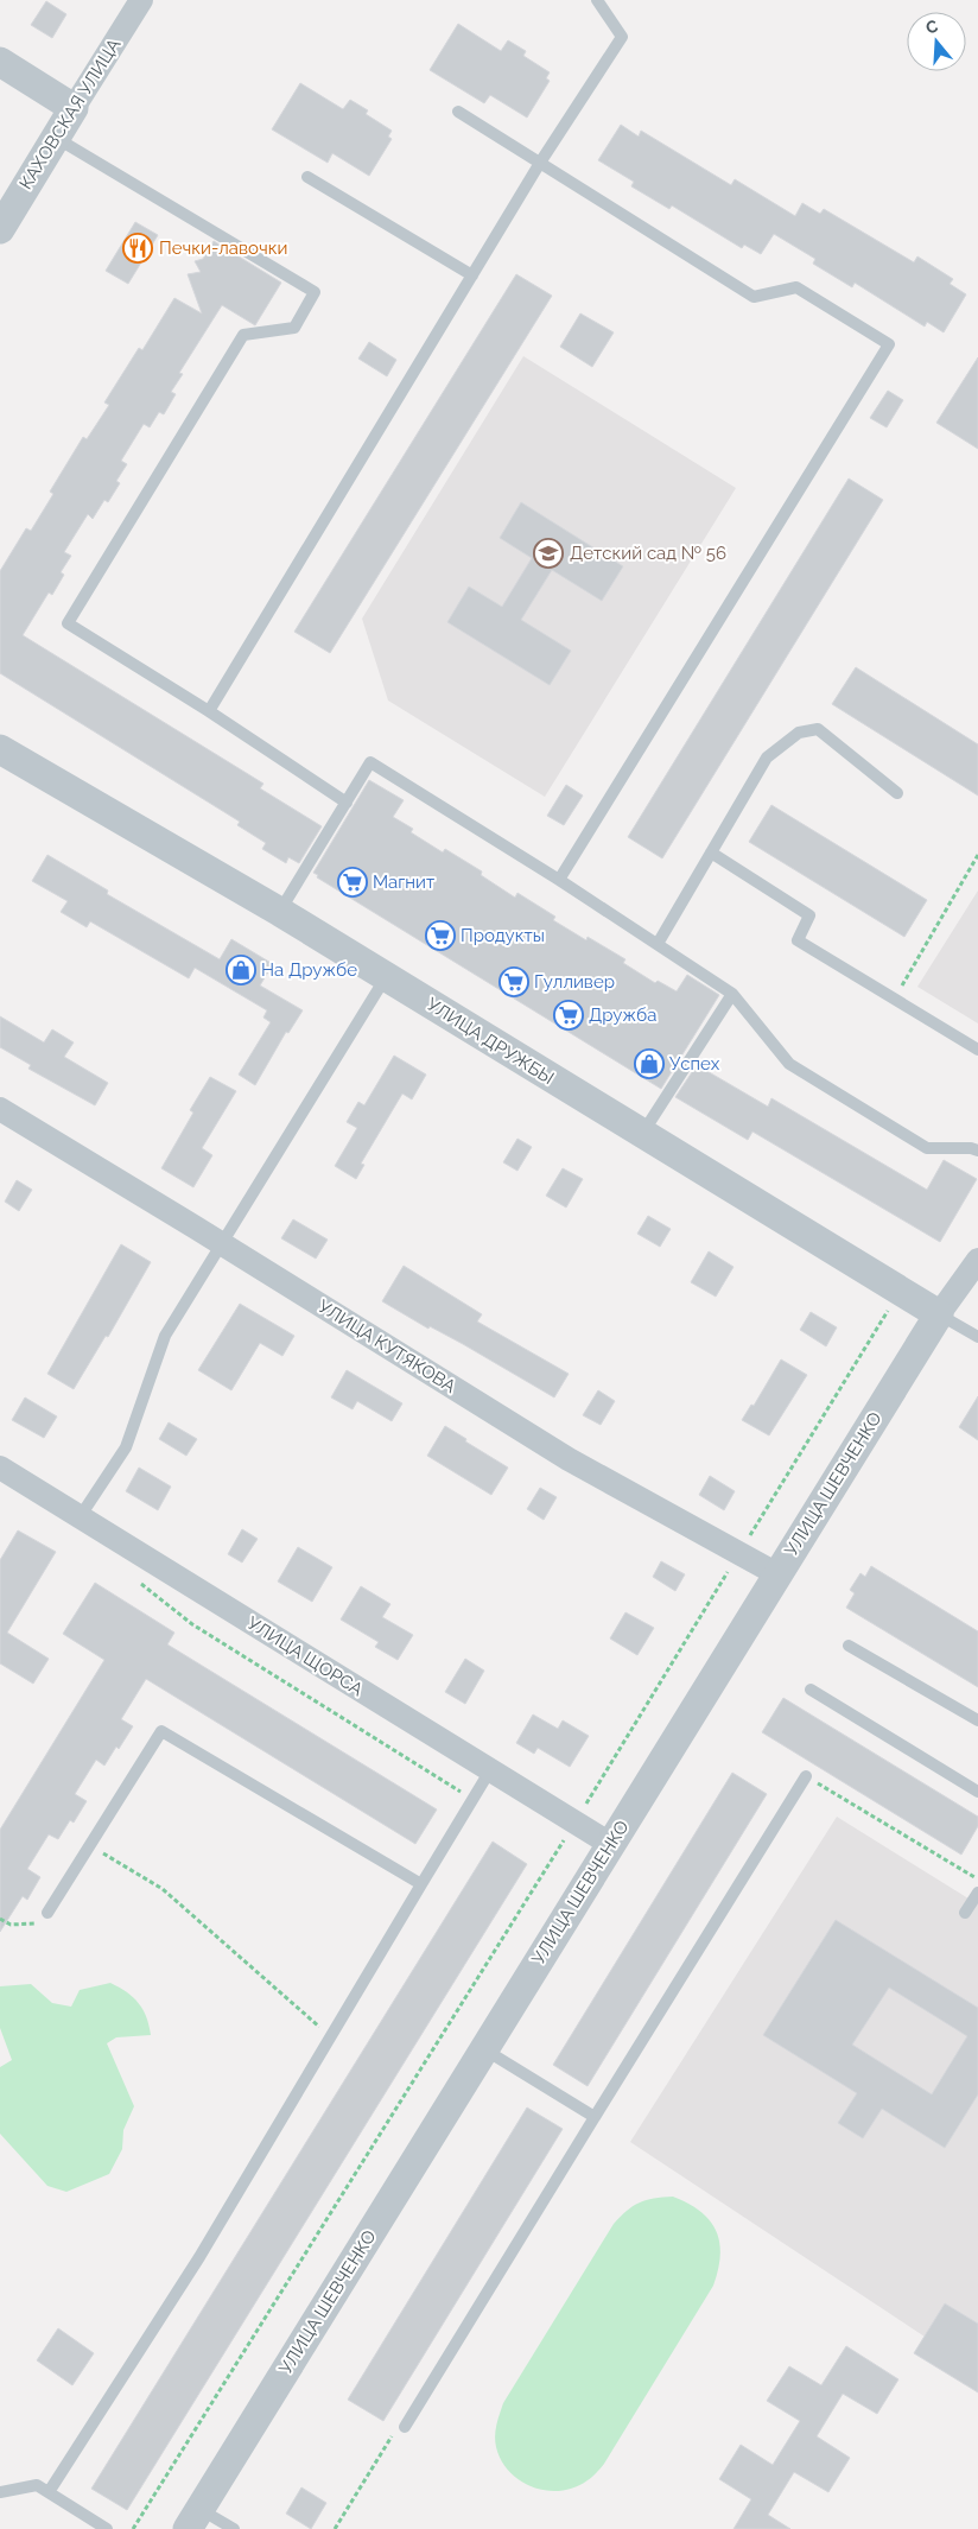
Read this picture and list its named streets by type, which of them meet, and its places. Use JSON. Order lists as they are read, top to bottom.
{
  "streets": {
    "street": [
      "КАХОВСКАЯ УЛИЦА",
      "УЛИЦА ДРУЖБЫ",
      "УЛИЦА КУТЯКОВА",
      "УЛИЦА ШЕВЧЕНКО",
      "УЛИЦА ЩОРСА"
    ]
  },
  "crossings": [
    ["УЛИЦА ДРУЖБЫ", "УЛИЦА ШЕВЧЕНКО"],
    ["УЛИЦА КУТЯКОВА", "УЛИЦА ШЕВЧЕНКО"],
    ["УЛИЦА ШЕВЧЕНКО", "УЛИЦА ЩОРСА"]
  ],
  "places": {
    "restaurant": ["Печки-лавочки"],
    "school or university": ["Детский сад № 56"],
    "supermarket": [
      "Магнит",
      "Продукты",
      "Гулливер",
      "Дружба"
    ],
    "shop": ["На Дружбе", "Успех"]
  },
  "north": "top"
}
